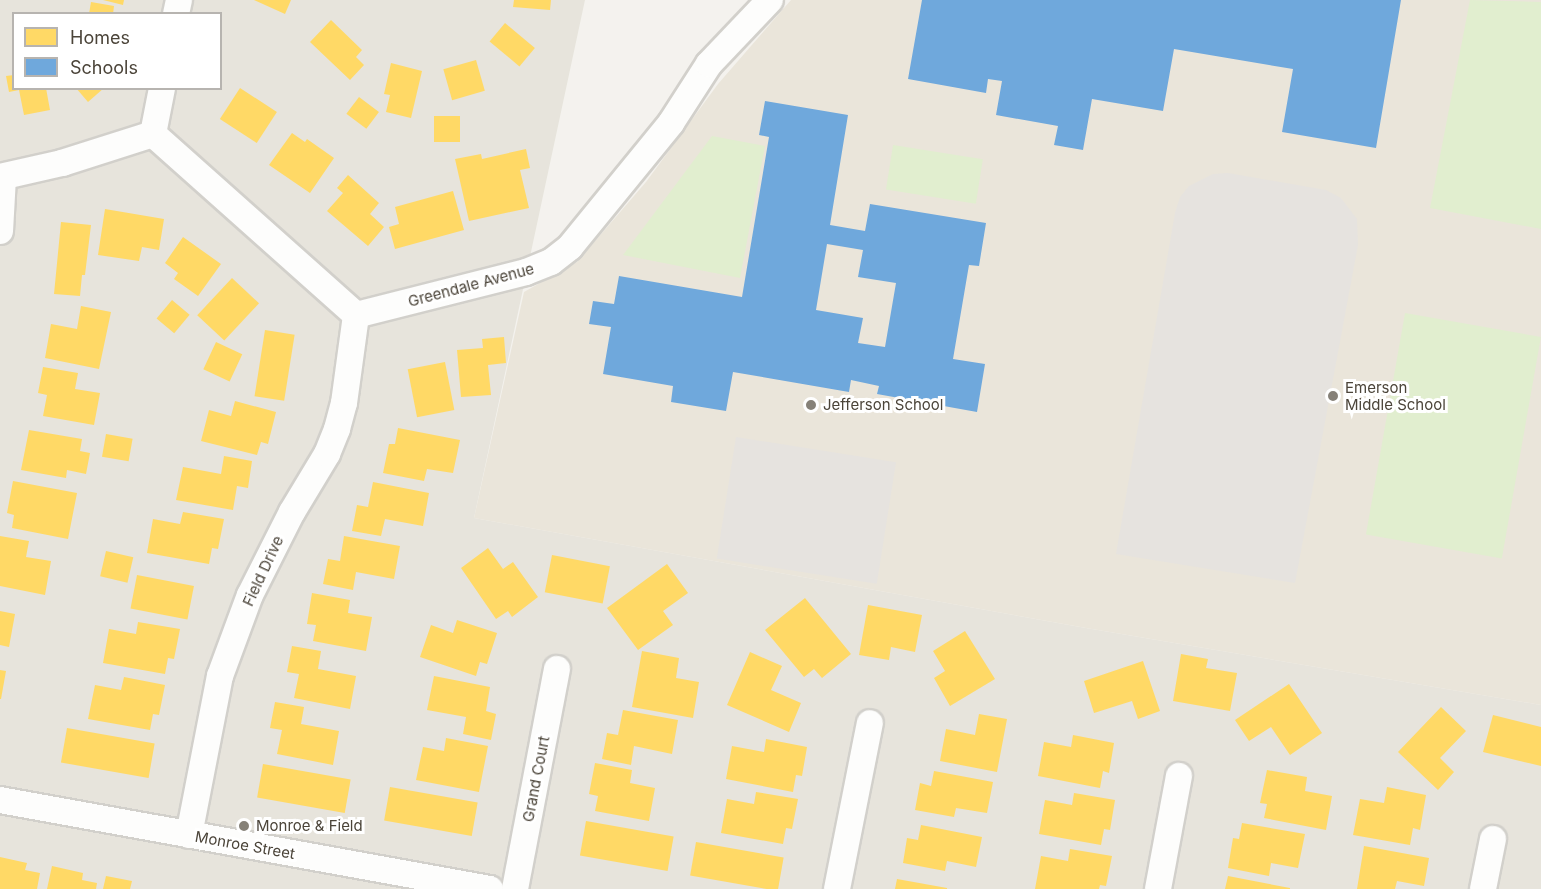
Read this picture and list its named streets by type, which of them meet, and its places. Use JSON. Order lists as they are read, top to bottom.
{
  "streets": {
    "street": [
      "Greendale Avenue",
      "Field Drive",
      "Grand Court",
      "Monroe Street"
    ]
  },
  "crossings": [
    ["Greendale Avenue", "Field Drive"],
    ["Field Drive", "Monroe Street"]
  ],
  "places": ["Emerson Middle School", "Jefferson School", "Monroe & Field"],
  "legend": ["Homes", "Schools"]
}
